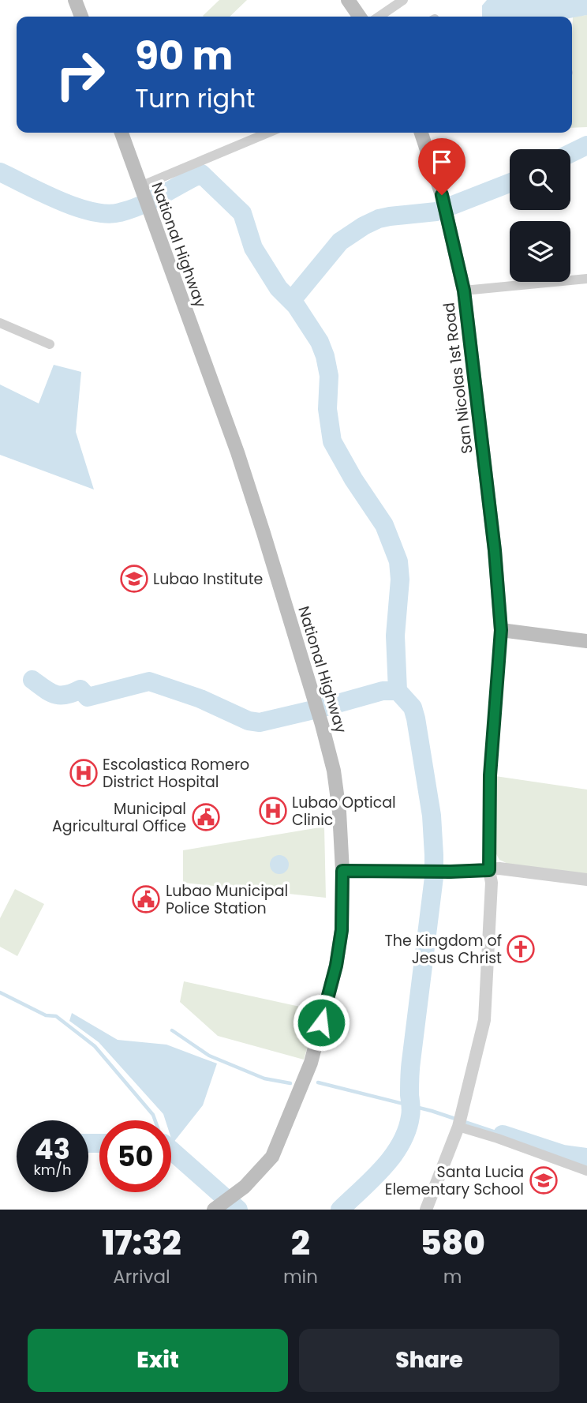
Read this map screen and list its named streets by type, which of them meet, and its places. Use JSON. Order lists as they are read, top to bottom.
{
  "streets": {
    "main road": ["National Highway", "San Nicolas 1st Road"]
  },
  "places": {
    "school or university": ["Lubao Institute", "Santa Lucia Elementary School"],
    "hospital": ["Escolastica Romero District Hospital", "Lubao Optical Clinic"],
    "public building": ["Municipal Agricultural Office", "Lubao Municipal Police Station"],
    "church": ["The Kingdom of Jesus Christ"]
  },
  "page": {
    "turn": ["90 m", "Turn right"],
    "speed": "43 km/h",
    "limit": "50",
    "eta": [
      "17:32",
      "Arrival",
      "2",
      "min",
      "580",
      "m"
    ],
    "buttons": ["Exit", "Share"]
  }
}
